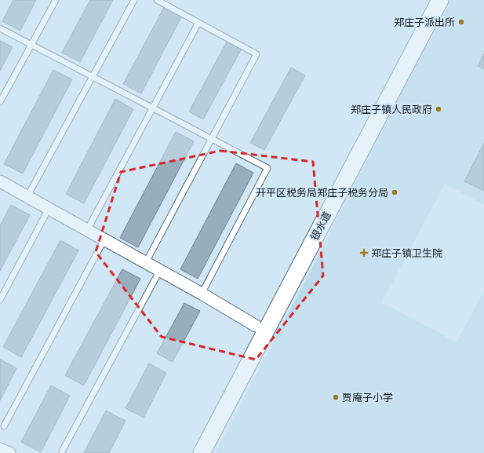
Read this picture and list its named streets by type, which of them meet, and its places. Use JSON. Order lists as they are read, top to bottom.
{
  "streets": {
    "street": ["银水道"]
  },
  "places": {
    "other": [
      "郑庄子派出所",
      "郑庄子镇人民政府",
      "开平区税务局郑庄子税务分局",
      "贾庵子小学"
    ],
    "health": ["郑庄子镇卫生院"]
  }
}
